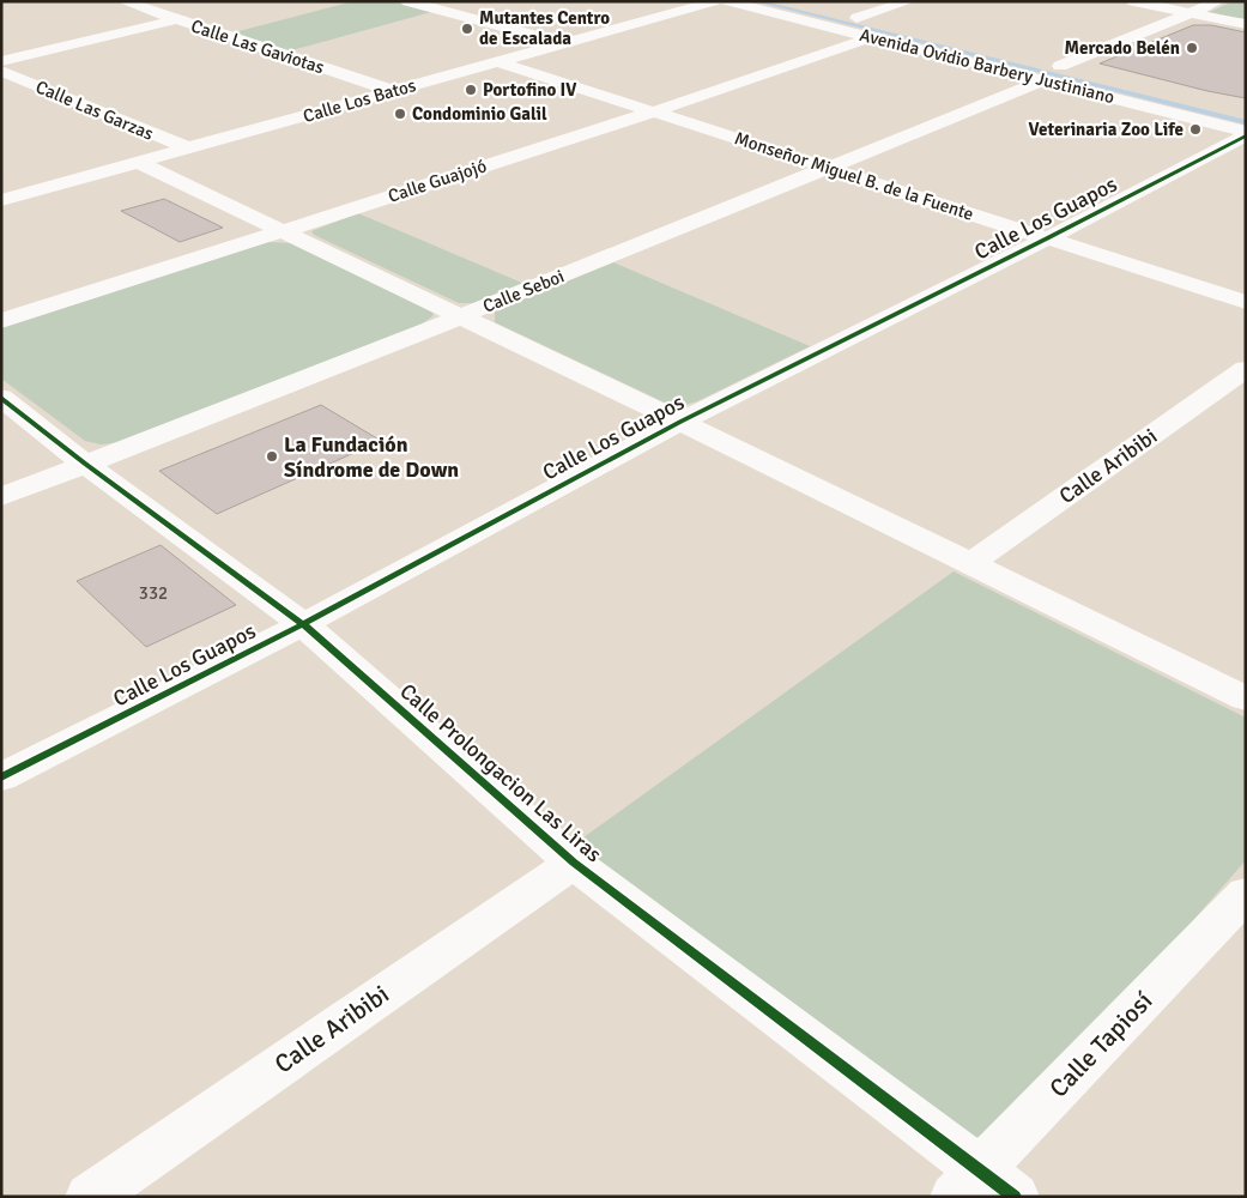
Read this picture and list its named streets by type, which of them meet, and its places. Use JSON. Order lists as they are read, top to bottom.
{
  "streets": {
    "street": [
      "Calle Las Gaviotas",
      "Avenida Ovidio Barbery Justiniano",
      "Calle Los Batos",
      "Calle Las Garzas",
      "Monseñor Miguel B. de la Fuente",
      "Calle Guajojó",
      "Calle Los Guapos",
      "Calle Seboi",
      "Calle Aribibi",
      "Calle Prolongacion Las Liras",
      "Calle Tapiosí"
    ]
  },
  "crossings": [
    ["Calle Las Gaviotas", "Calle Los Batos"],
    ["Avenida Ovidio Barbery Justiniano", "Calle Guajojó"],
    ["Avenida Ovidio Barbery Justiniano", "Calle Los Guapos"],
    ["Avenida Ovidio Barbery Justiniano", "Calle Seboi"],
    ["Calle Los Batos", "Calle Las Garzas"],
    ["Calle Los Batos", "Monseñor Miguel B. de la Fuente"],
    ["Monseñor Miguel B. de la Fuente", "Calle Guajojó"],
    ["Monseñor Miguel B. de la Fuente", "Calle Los Guapos"],
    ["Monseñor Miguel B. de la Fuente", "Calle Seboi"],
    ["Calle Los Guapos", "Calle Prolongacion Las Liras"],
    ["Calle Seboi", "Calle Prolongacion Las Liras"],
    ["Calle Aribibi", "Calle Prolongacion Las Liras"],
    ["Calle Prolongacion Las Liras", "Calle Tapiosí"]
  ],
  "places": [
    "Mutantes Centro de Escalada",
    "Mercado Belén",
    "Portofino IV",
    "Condominio Galil",
    "Veterinaria Zoo Life",
    "La Fundación Síndrome de Down"
  ],
  "house_numbers": ["332"]
}
